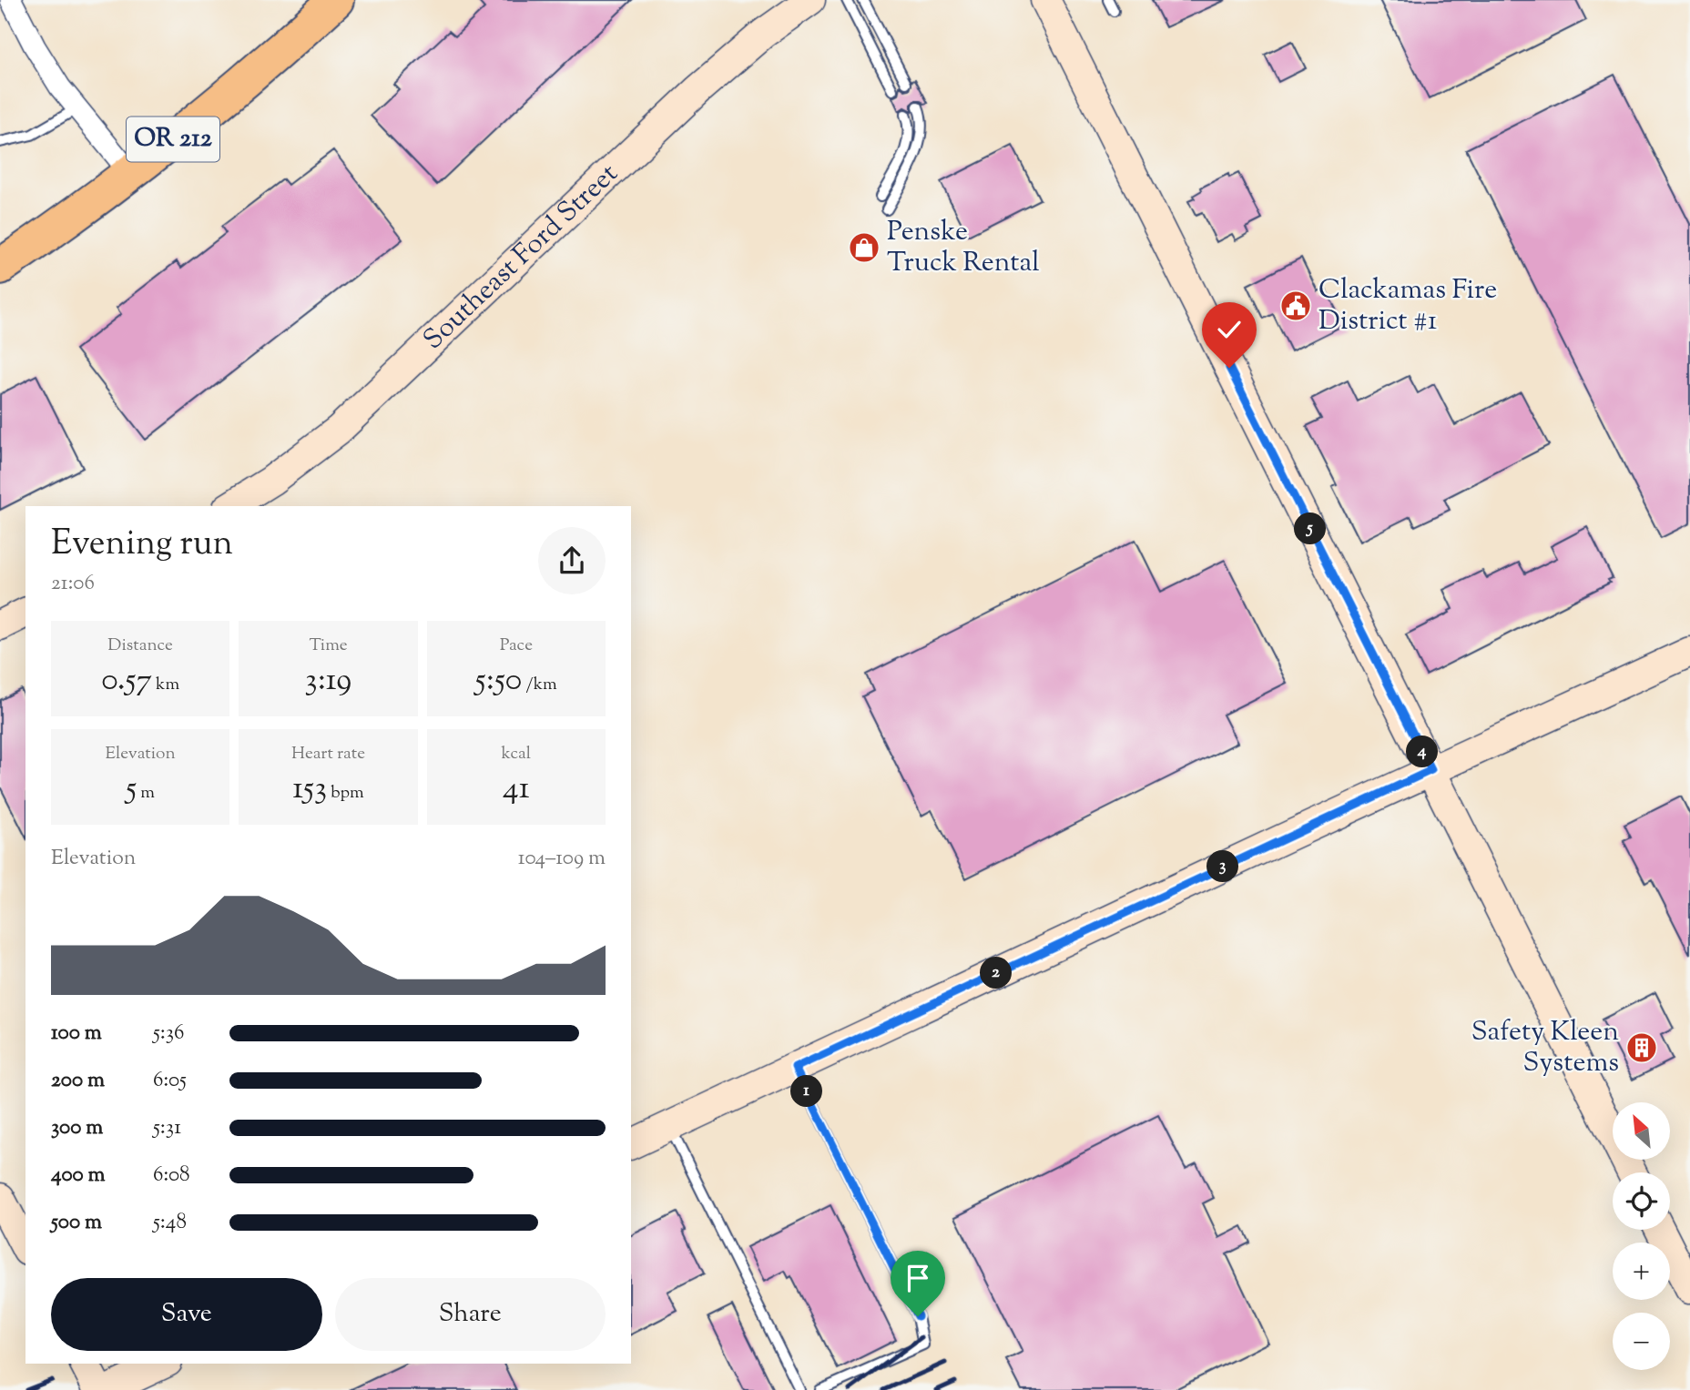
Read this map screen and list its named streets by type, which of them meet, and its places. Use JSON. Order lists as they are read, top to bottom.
{
  "streets": {
    "highway": ["OR 212"],
    "street": ["Southeast Ford Street"]
  },
  "places": {
    "shop": ["Penske Truck Rental"],
    "public building": ["Clackamas Fire District #1"],
    "building": ["Safety Kleen Systems"]
  },
  "north": "top left",
  "page": {
    "heading": ["Evening run", "21:06"],
    "pins": [
      "5",
      "4",
      "3",
      "2",
      "1"
    ],
    "stats": [
      ["Distance", "0.57 km"],
      ["Time", "3:19"],
      ["Pace", "5:50 /km"],
      ["Elevation", "5 m"],
      ["Heart rate", "153 bpm"],
      ["kcal", "41"]
    ],
    "chart": ["Elevation", "104–109 m"],
    "list": [
      {
        "name": "100 m",
        "note": "5:36"
      },
      {
        "name": "200 m",
        "note": "6:05"
      },
      {
        "name": "300 m",
        "note": "5:31"
      },
      {
        "name": "400 m",
        "note": "6:08"
      },
      {
        "name": "500 m",
        "note": "5:48"
      }
    ],
    "map_buttons": ["+", "−"],
    "buttons": ["Save", "Share"]
  }
}
